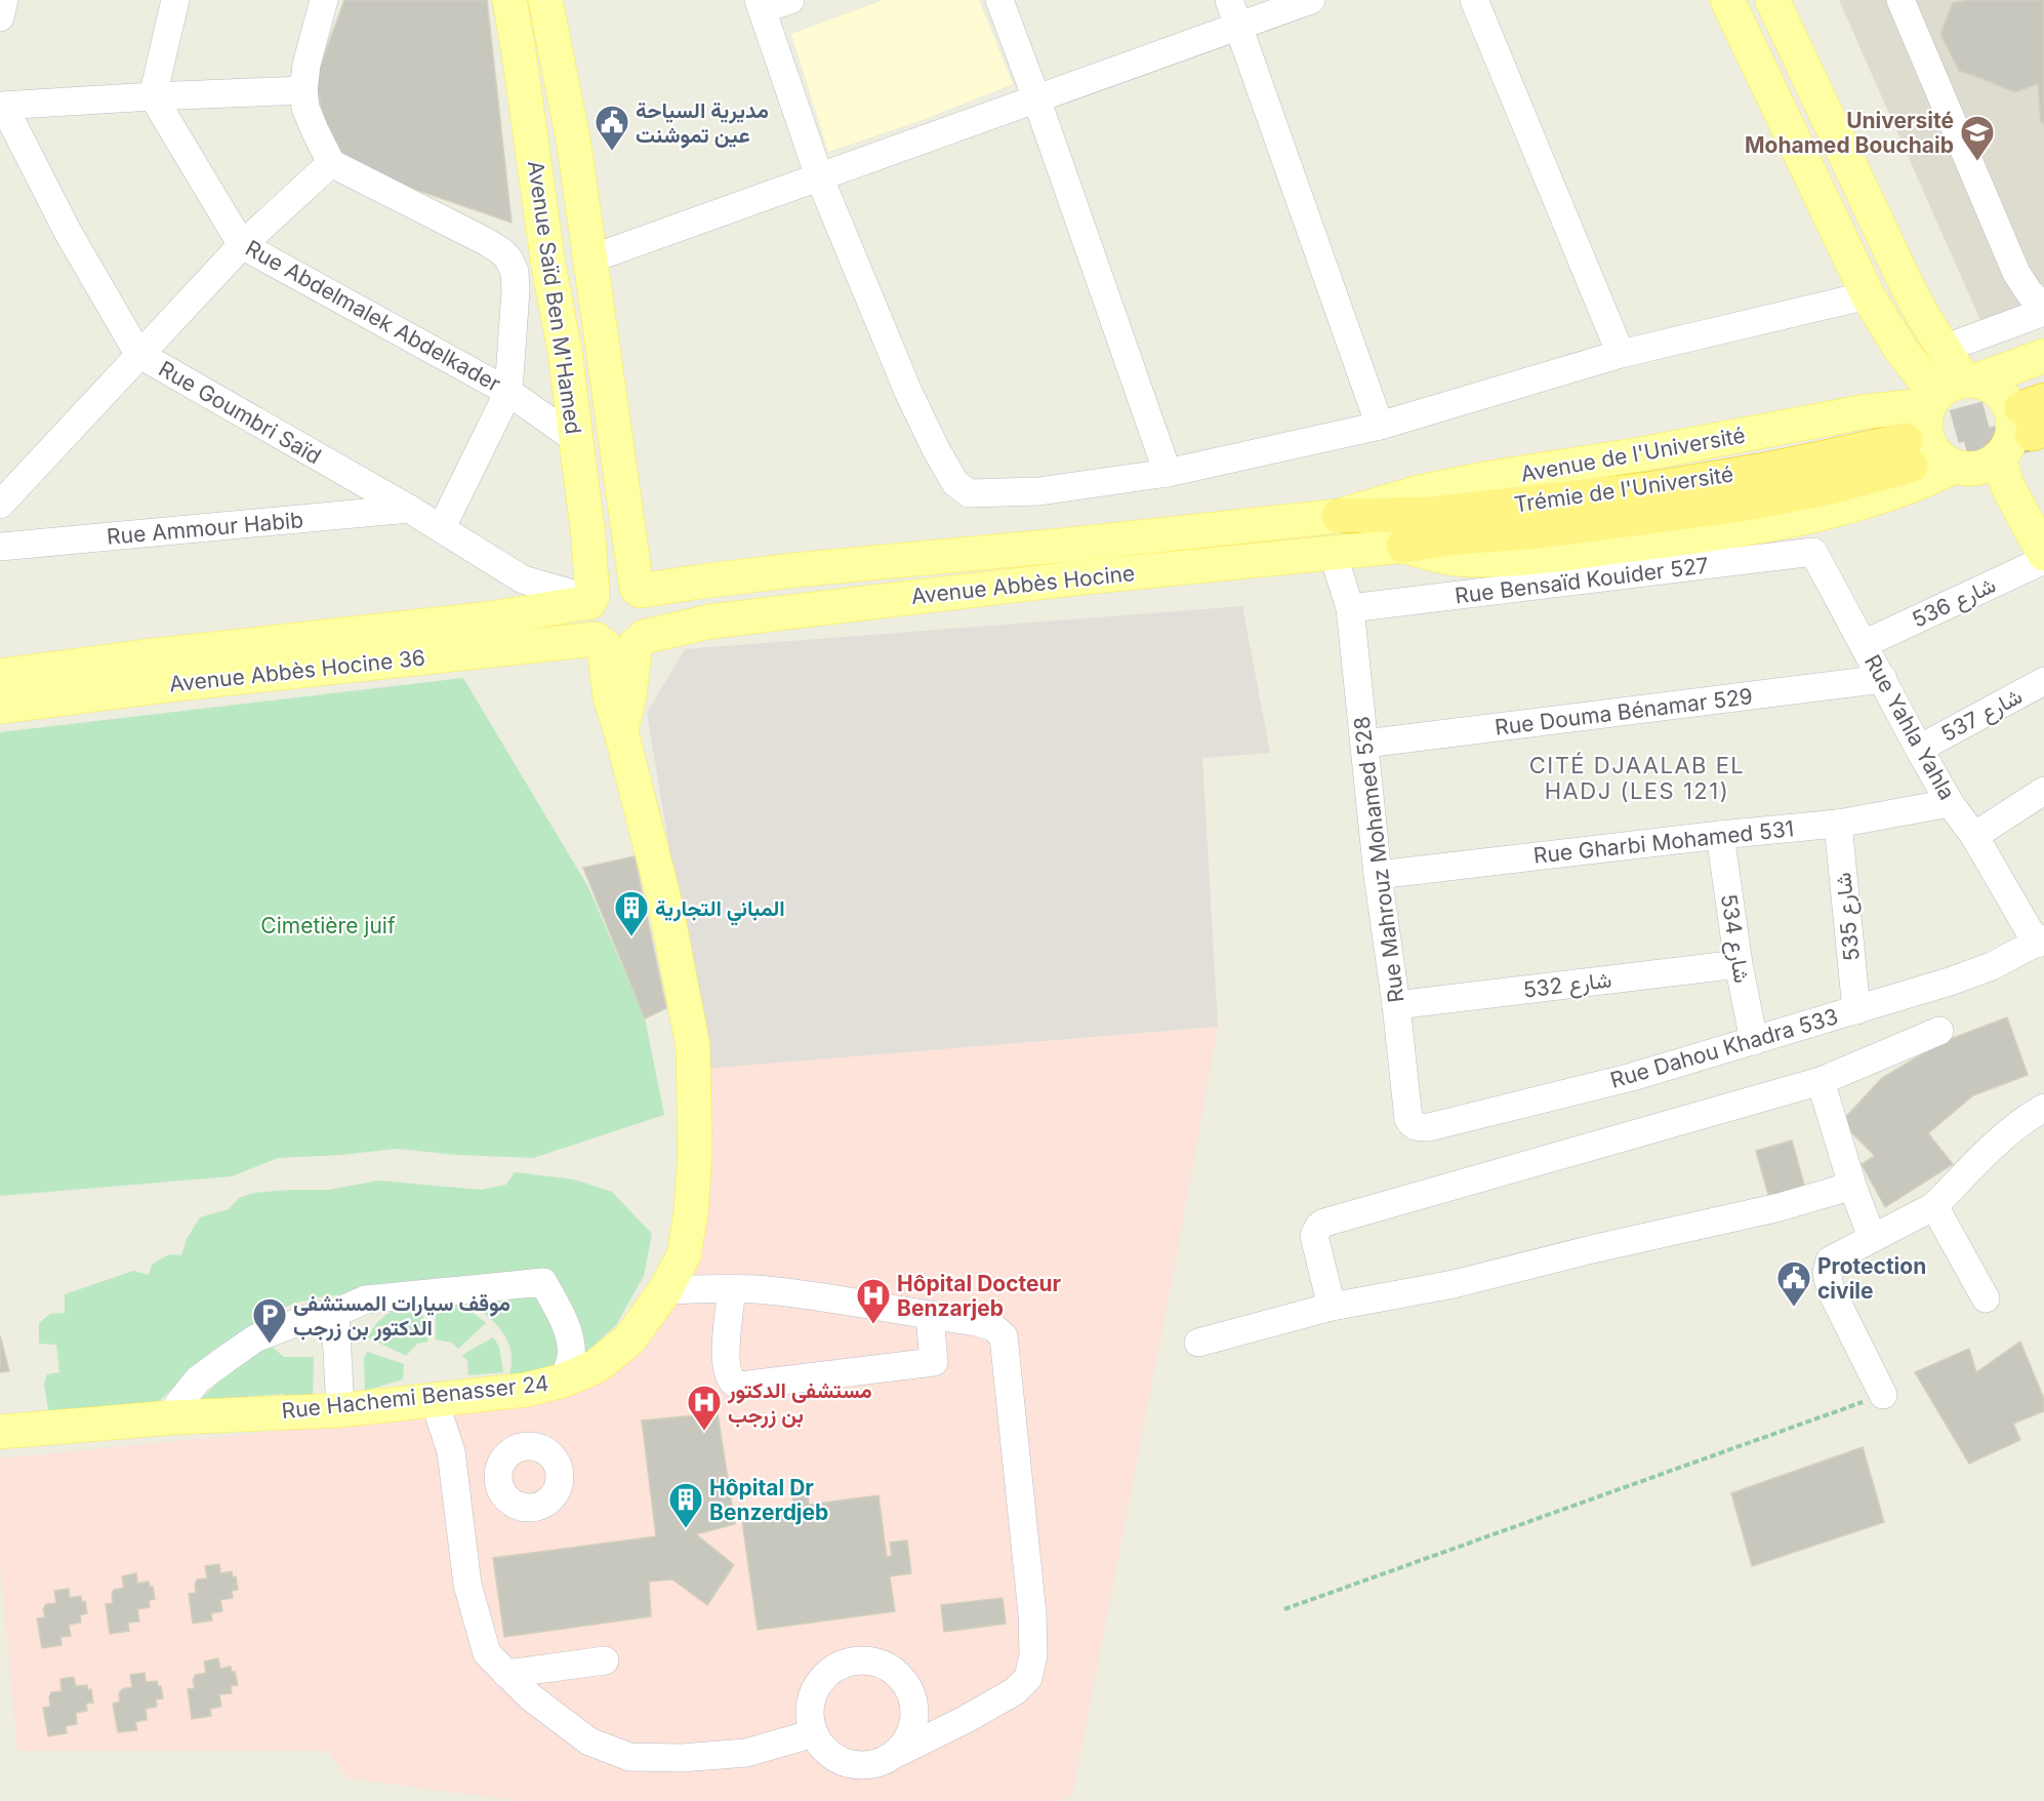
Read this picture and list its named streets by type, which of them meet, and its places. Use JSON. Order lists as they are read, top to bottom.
{
  "streets": {
    "highway": ["Trémie de l'Université"],
    "main road": [
      "Avenue Saïd Ben M'Hamed",
      "Avenue de l'Université",
      "Avenue Abbès Hocine",
      "Avenue Abbès Hocine 36",
      "Rue Hachemi Benasser 24"
    ],
    "street": [
      "Rue Abdelmalek Abdelkader",
      "Rue Goumbri Saïd",
      "Rue Ammour Habib",
      "Rue Bensaïd Kouider 527",
      "شارع 536",
      "Rue Douma Bénamar 529",
      "537 شارع",
      "Rue Yahla Yahla",
      "Rue Gharbi Mohamed 531",
      "Rue Mahrouz Mohamed 528",
      "535 شارع",
      "534 شارع",
      "532 شارع",
      "Rue Dahou Khadra 533"
    ]
  },
  "crossings": [
    ["Avenue Saïd Ben M'Hamed", "Rue Abdelmalek Abdelkader"],
    ["Avenue Saïd Ben M'Hamed", "Rue Goumbri Saïd"],
    ["Avenue Saïd Ben M'Hamed", "Avenue Abbès Hocine"],
    ["Avenue Saïd Ben M'Hamed", "Avenue Abbès Hocine 36"],
    ["Avenue Saïd Ben M'Hamed", "Rue Hachemi Benasser 24"],
    ["Rue Goumbri Saïd", "Rue Ammour Habib"],
    ["Rue Goumbri Saïd", "Avenue Abbès Hocine"],
    ["Rue Goumbri Saïd", "Avenue Abbès Hocine 36"],
    ["Rue Goumbri Saïd", "Rue Hachemi Benasser 24"],
    ["Avenue de l'Université", "Trémie de l'Université"],
    ["Avenue de l'Université", "Avenue Abbès Hocine"],
    ["Trémie de l'Université", "Avenue Abbès Hocine"],
    ["Rue Bensaïd Kouider 527", "Rue Yahla Yahla"],
    ["Rue Bensaïd Kouider 527", "Rue Mahrouz Mohamed 528"],
    ["Avenue Abbès Hocine", "Avenue Abbès Hocine 36"],
    ["Avenue Abbès Hocine", "Rue Mahrouz Mohamed 528"],
    ["Avenue Abbès Hocine", "Rue Hachemi Benasser 24"],
    ["شارع 536", "Rue Yahla Yahla"],
    ["Avenue Abbès Hocine 36", "Rue Hachemi Benasser 24"],
    ["Rue Douma Bénamar 529", "Rue Yahla Yahla"],
    ["Rue Douma Bénamar 529", "Rue Mahrouz Mohamed 528"],
    ["537 شارع", "Rue Yahla Yahla"],
    ["Rue Yahla Yahla", "Rue Gharbi Mohamed 531"],
    ["Rue Yahla Yahla", "Rue Dahou Khadra 533"],
    ["Rue Gharbi Mohamed 531", "Rue Mahrouz Mohamed 528"],
    ["Rue Gharbi Mohamed 531", "535 شارع"],
    ["Rue Gharbi Mohamed 531", "534 شارع"],
    ["Rue Mahrouz Mohamed 528", "532 شارع"],
    ["Rue Mahrouz Mohamed 528", "Rue Dahou Khadra 533"],
    ["535 شارع", "Rue Dahou Khadra 533"],
    ["534 شارع", "532 شارع"],
    ["534 شارع", "Rue Dahou Khadra 533"]
  ],
  "districts": ["CITÉ DJAALAB EL HADJ (LES 121)"],
  "parks": ["Cimetière juif"],
  "places": {
    "public building": ["مديرية السياحة عين تموشنت", "Protection civile"],
    "school or university": ["Université Mohamed Bouchaib"],
    "building": ["المباني التجارية", "Hôpital Dr Benzerdjeb"],
    "hospital": ["Hôpital Docteur Benzarjeb", "مستشفى الدكتور بن زرجب"],
    "parking": ["موقف سيارات المستشفى الدكتور بن زرجب"]
  }
}
